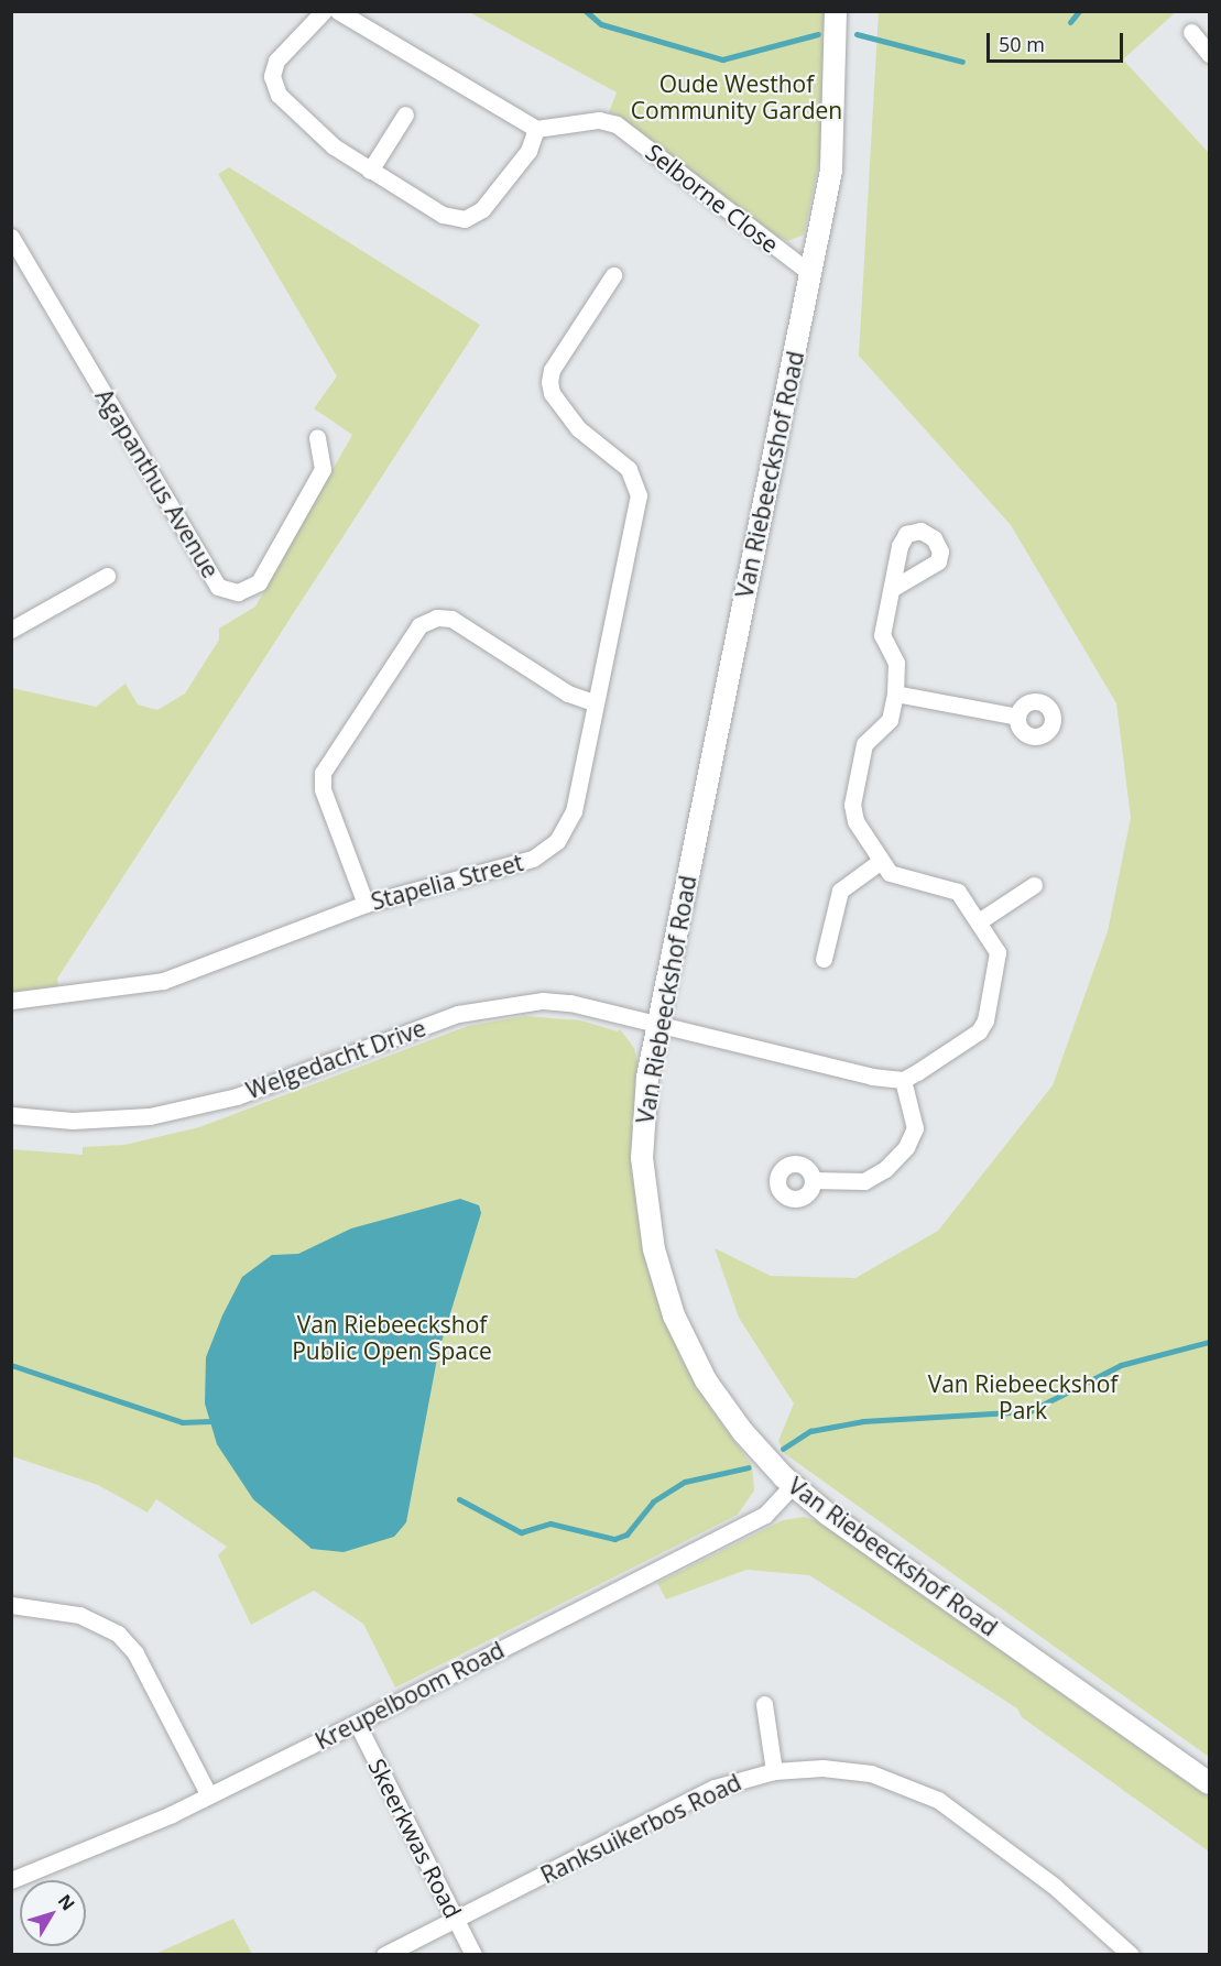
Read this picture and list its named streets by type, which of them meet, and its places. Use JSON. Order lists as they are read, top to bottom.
{
  "streets": {
    "street": [
      "Selborne Close",
      "Van Riebeeckshof Road",
      "Agapanthus Avenue",
      "Stapelia Street",
      "Welgedacht Drive",
      "Kreupelboom Road",
      "Ranksuikerbos Road",
      "Skeerkwas Road"
    ]
  },
  "crossings": [
    ["Selborne Close", "Van Riebeeckshof Road"],
    ["Van Riebeeckshof Road", "Welgedacht Drive"],
    ["Van Riebeeckshof Road", "Kreupelboom Road"],
    ["Kreupelboom Road", "Skeerkwas Road"],
    ["Ranksuikerbos Road", "Skeerkwas Road"]
  ],
  "parks": ["Oude Westhof Community Garden", "Van Riebeeckshof Public Open Space", "Van Riebeeckshof Park"],
  "scale_bar": "50 m",
  "north": "top right"
}
